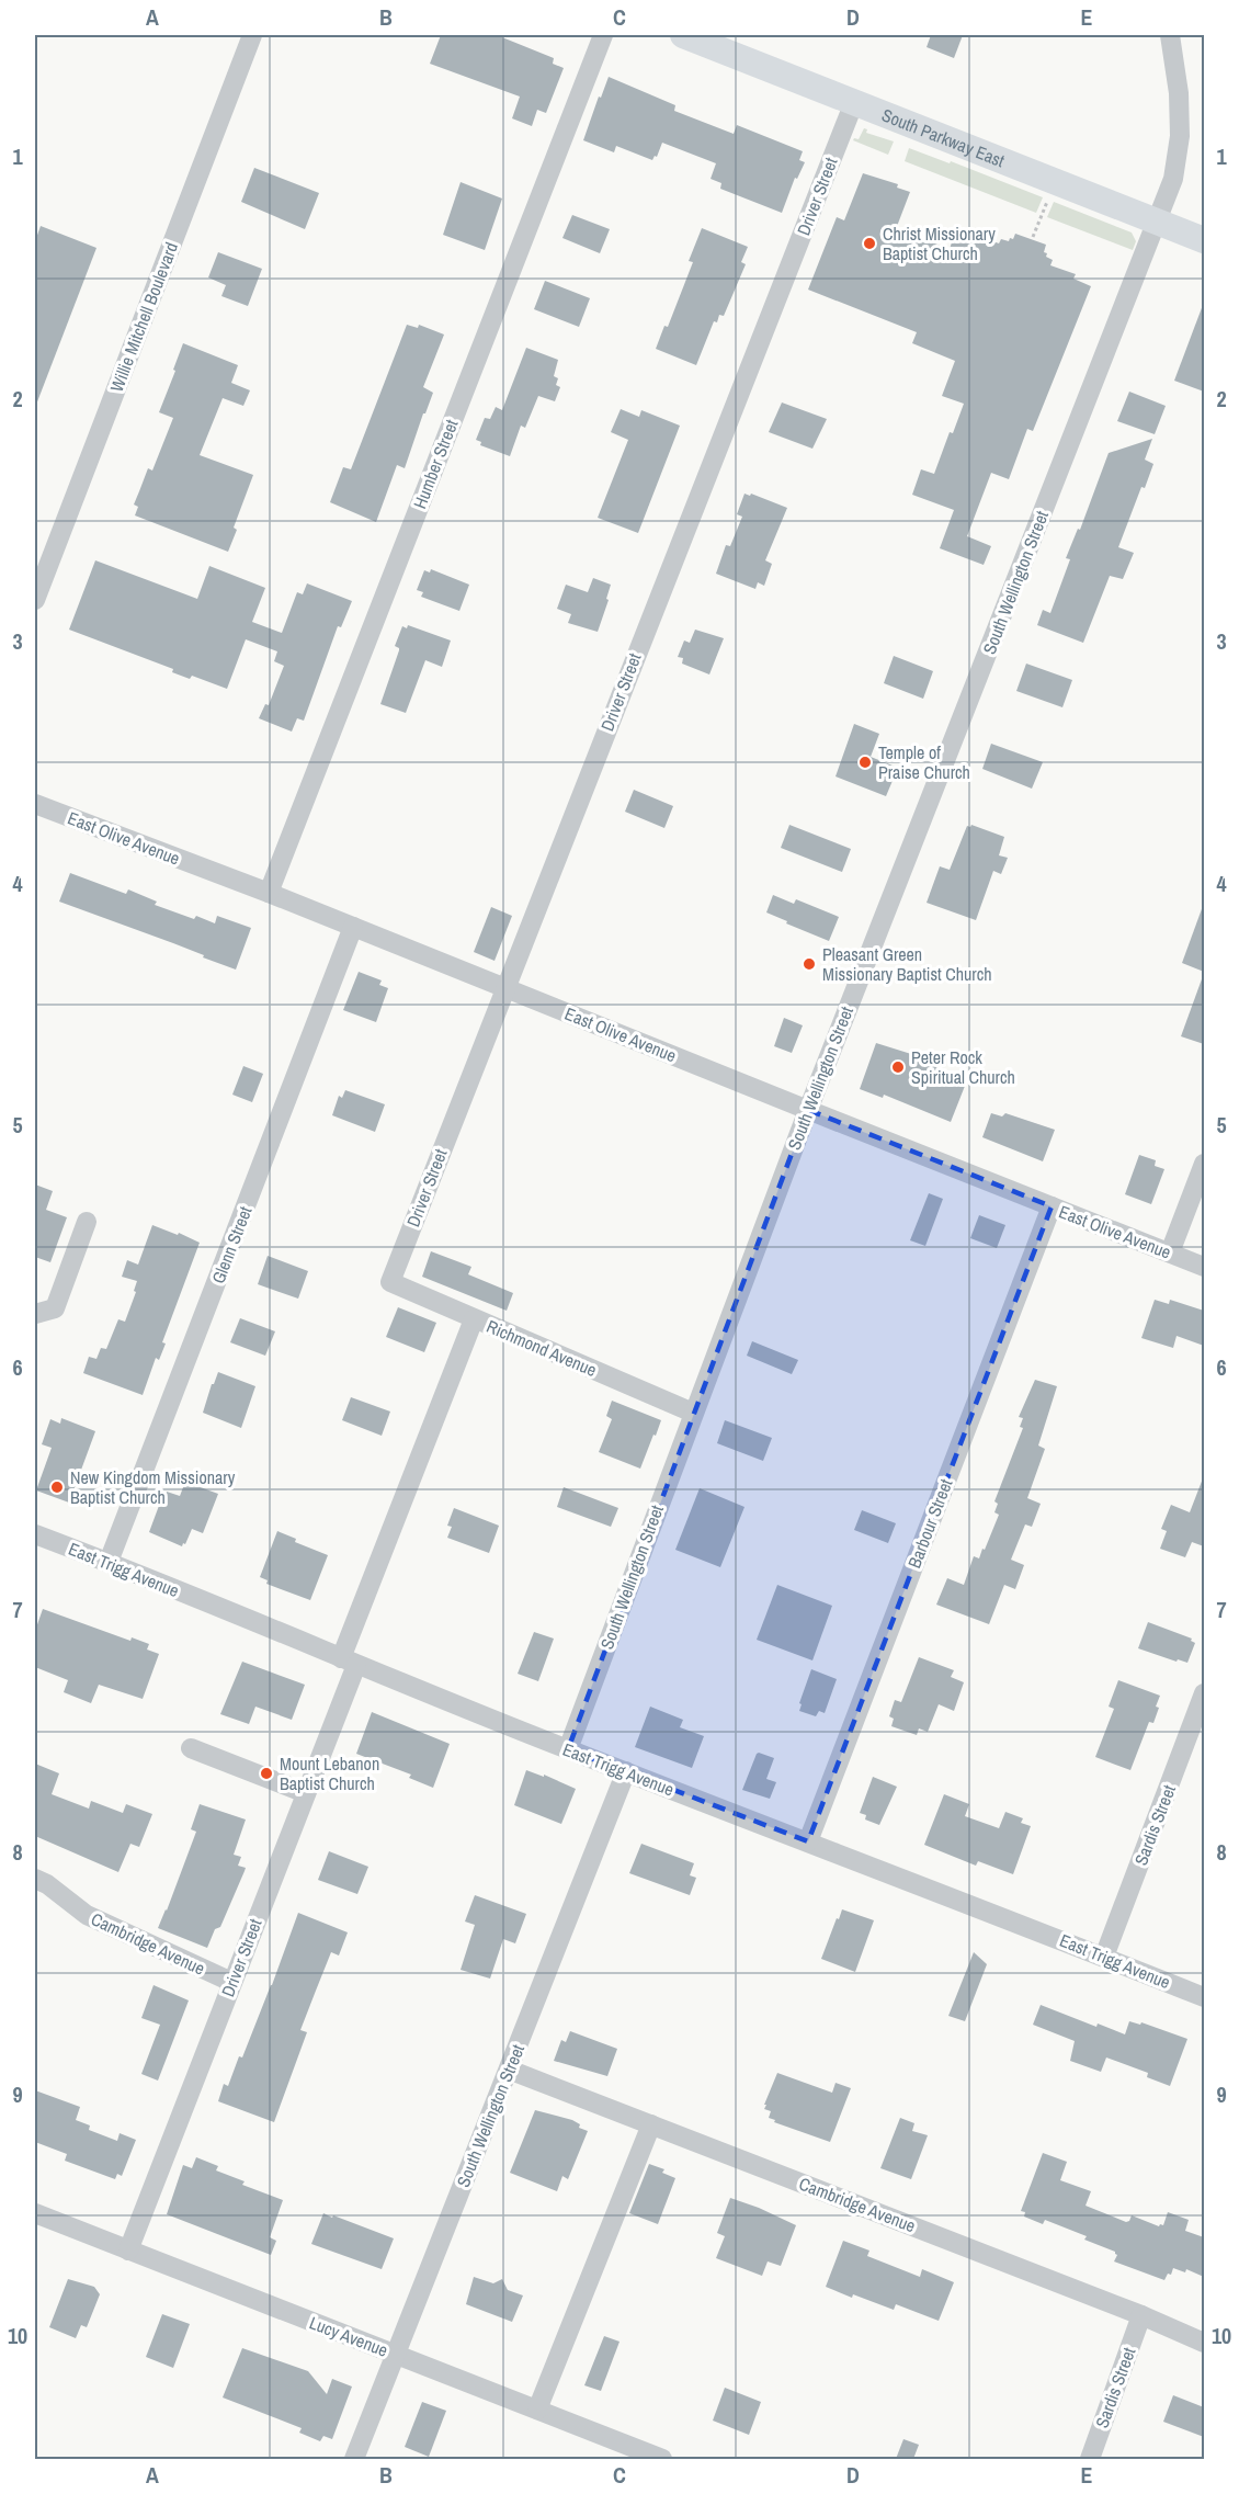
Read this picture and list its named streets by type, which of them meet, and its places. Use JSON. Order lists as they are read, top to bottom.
{
  "streets": {
    "main road": ["South Parkway East"],
    "street": [
      "Driver Street",
      "Willie Mitchell Boulevard",
      "Humber Street",
      "South Wellington Street",
      "East Olive Avenue",
      "Glenn Street",
      "Richmond Avenue",
      "Barbour Street",
      "East Trigg Avenue",
      "Sardis Street",
      "Cambridge Avenue",
      "Lucy Avenue"
    ]
  },
  "crossings": [
    ["South Parkway East", "Driver Street"],
    ["South Parkway East", "South Wellington Street"],
    ["Driver Street", "East Olive Avenue"],
    ["Driver Street", "Richmond Avenue"],
    ["Driver Street", "East Trigg Avenue"],
    ["Driver Street", "Cambridge Avenue"],
    ["Driver Street", "Lucy Avenue"],
    ["Humber Street", "East Olive Avenue"],
    ["South Wellington Street", "East Olive Avenue"],
    ["South Wellington Street", "Richmond Avenue"],
    ["South Wellington Street", "East Trigg Avenue"],
    ["South Wellington Street", "Cambridge Avenue"],
    ["South Wellington Street", "Lucy Avenue"],
    ["East Olive Avenue", "Glenn Street"],
    ["East Olive Avenue", "Barbour Street"],
    ["Glenn Street", "East Trigg Avenue"],
    ["Barbour Street", "East Trigg Avenue"],
    ["East Trigg Avenue", "Sardis Street"],
    ["Sardis Street", "Cambridge Avenue"]
  ],
  "places": [
    "Christ Missionary Baptist Church",
    "Temple of Praise Church",
    "Pleasant Green Missionary Baptist Church",
    "Peter Rock Spiritual Church",
    "New Kingdom Missionary Baptist Church",
    "Mount Lebanon Baptist Church"
  ],
  "grid": {
    "columns": [
      "A",
      "B",
      "C",
      "D",
      "E"
    ],
    "rows": [
      "1",
      "2",
      "3",
      "4",
      "5",
      "6",
      "7",
      "8",
      "9",
      "10"
    ]
  }
}
